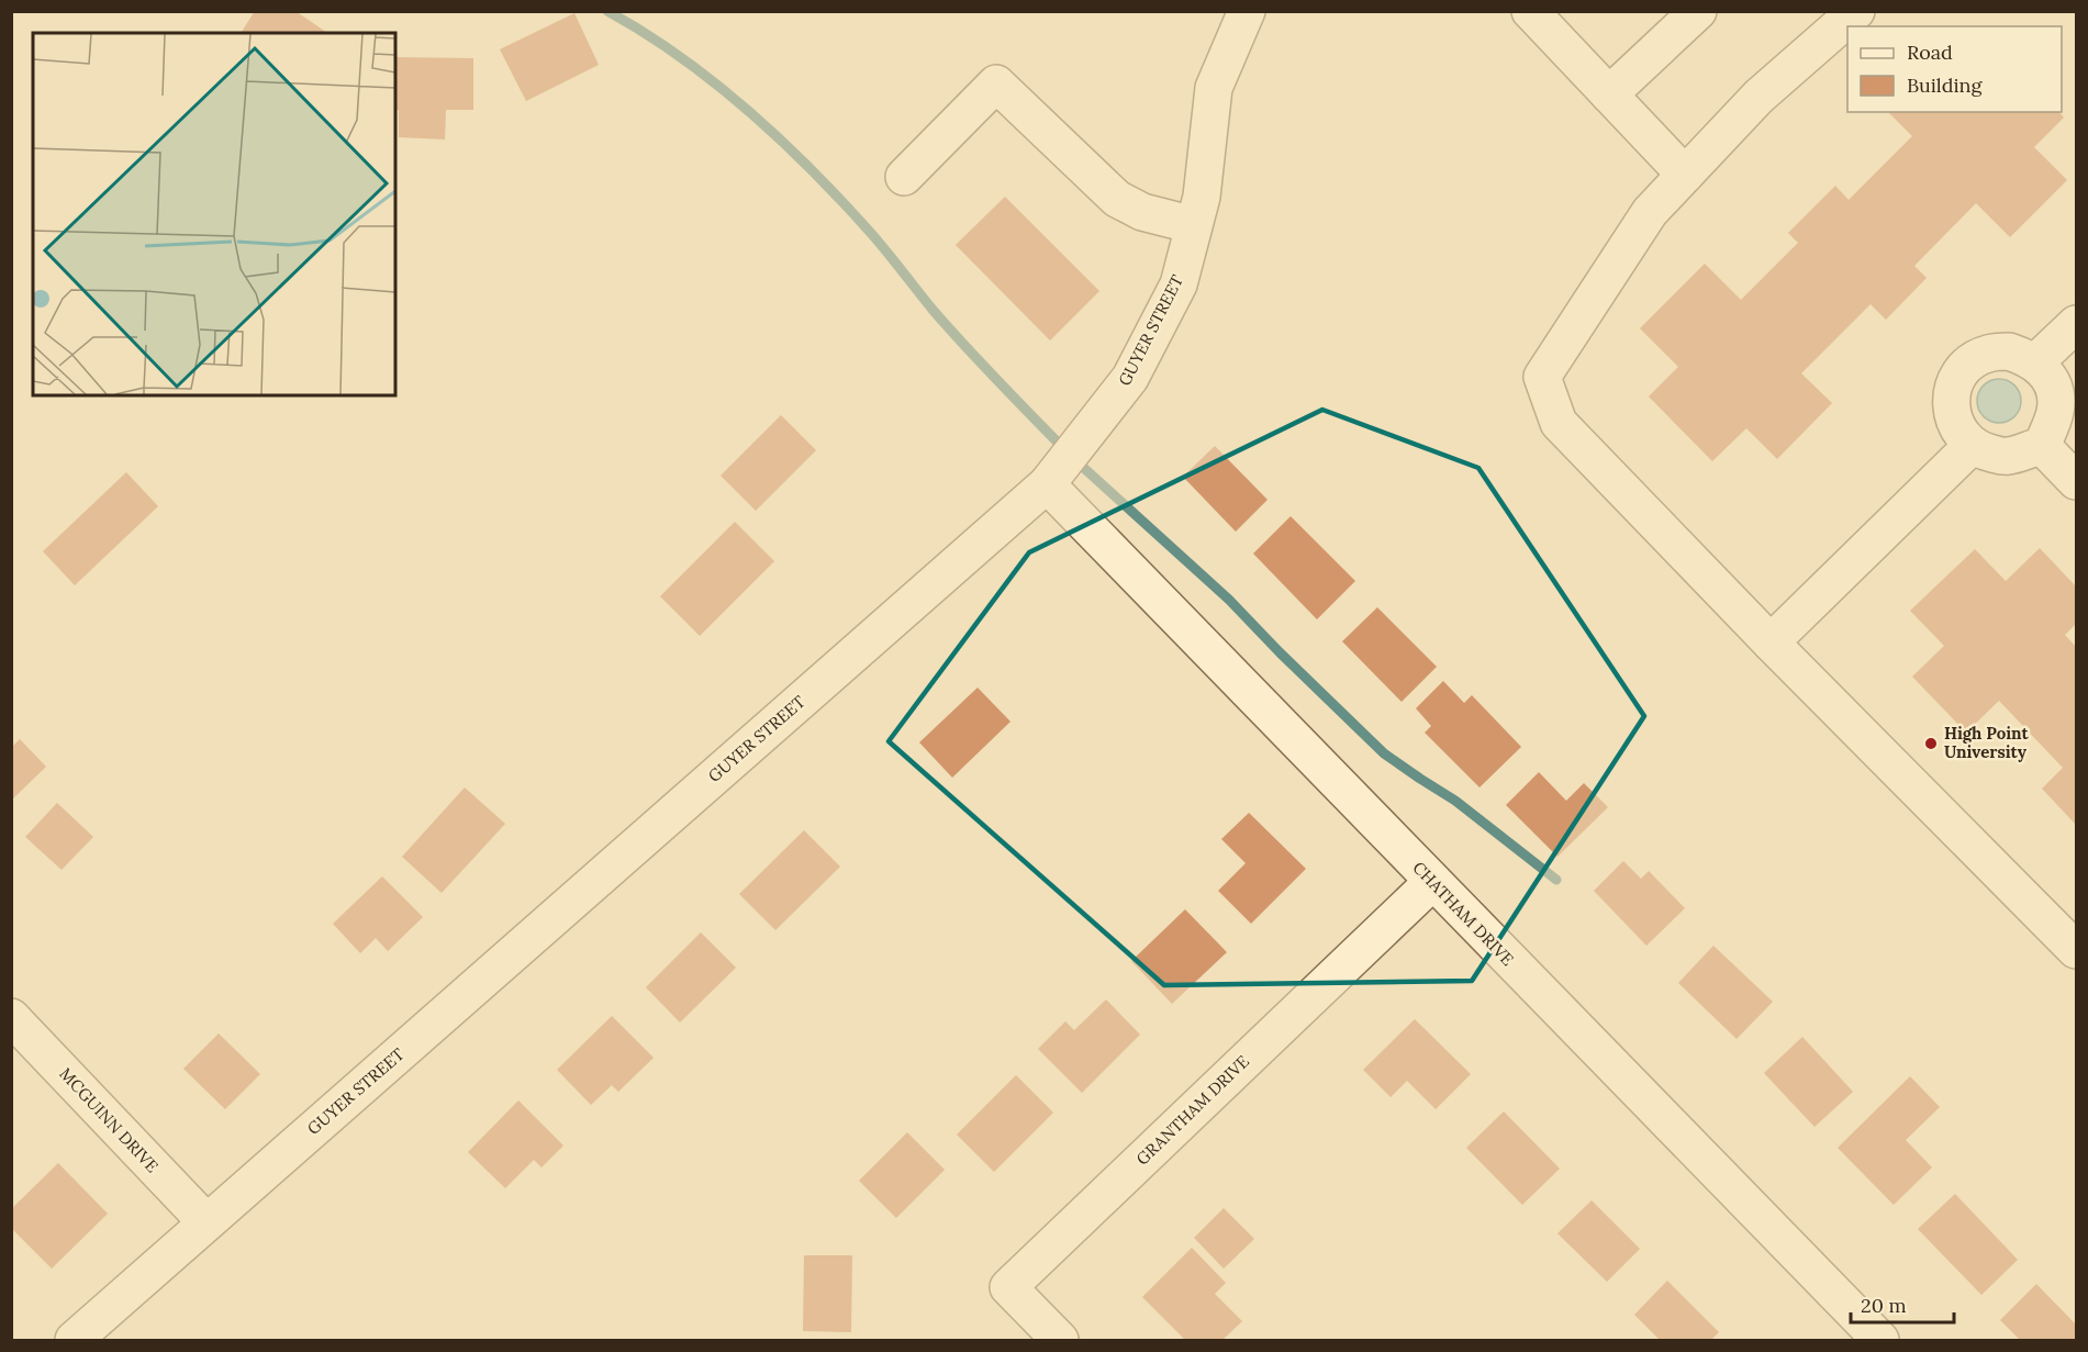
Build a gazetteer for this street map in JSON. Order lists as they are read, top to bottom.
{
  "streets": {
    "street": [
      "GUYER STREET",
      "CHATHAM DRIVE",
      "GRANTHAM DRIVE",
      "MCGUINN DRIVE"
    ]
  },
  "crossings": [
    ["GUYER STREET", "CHATHAM DRIVE"],
    ["GUYER STREET", "MCGUINN DRIVE"],
    ["CHATHAM DRIVE", "GRANTHAM DRIVE"]
  ],
  "places": ["High Point University"],
  "legend": ["Road", "Building"],
  "scale_bar": "20 m"
}
